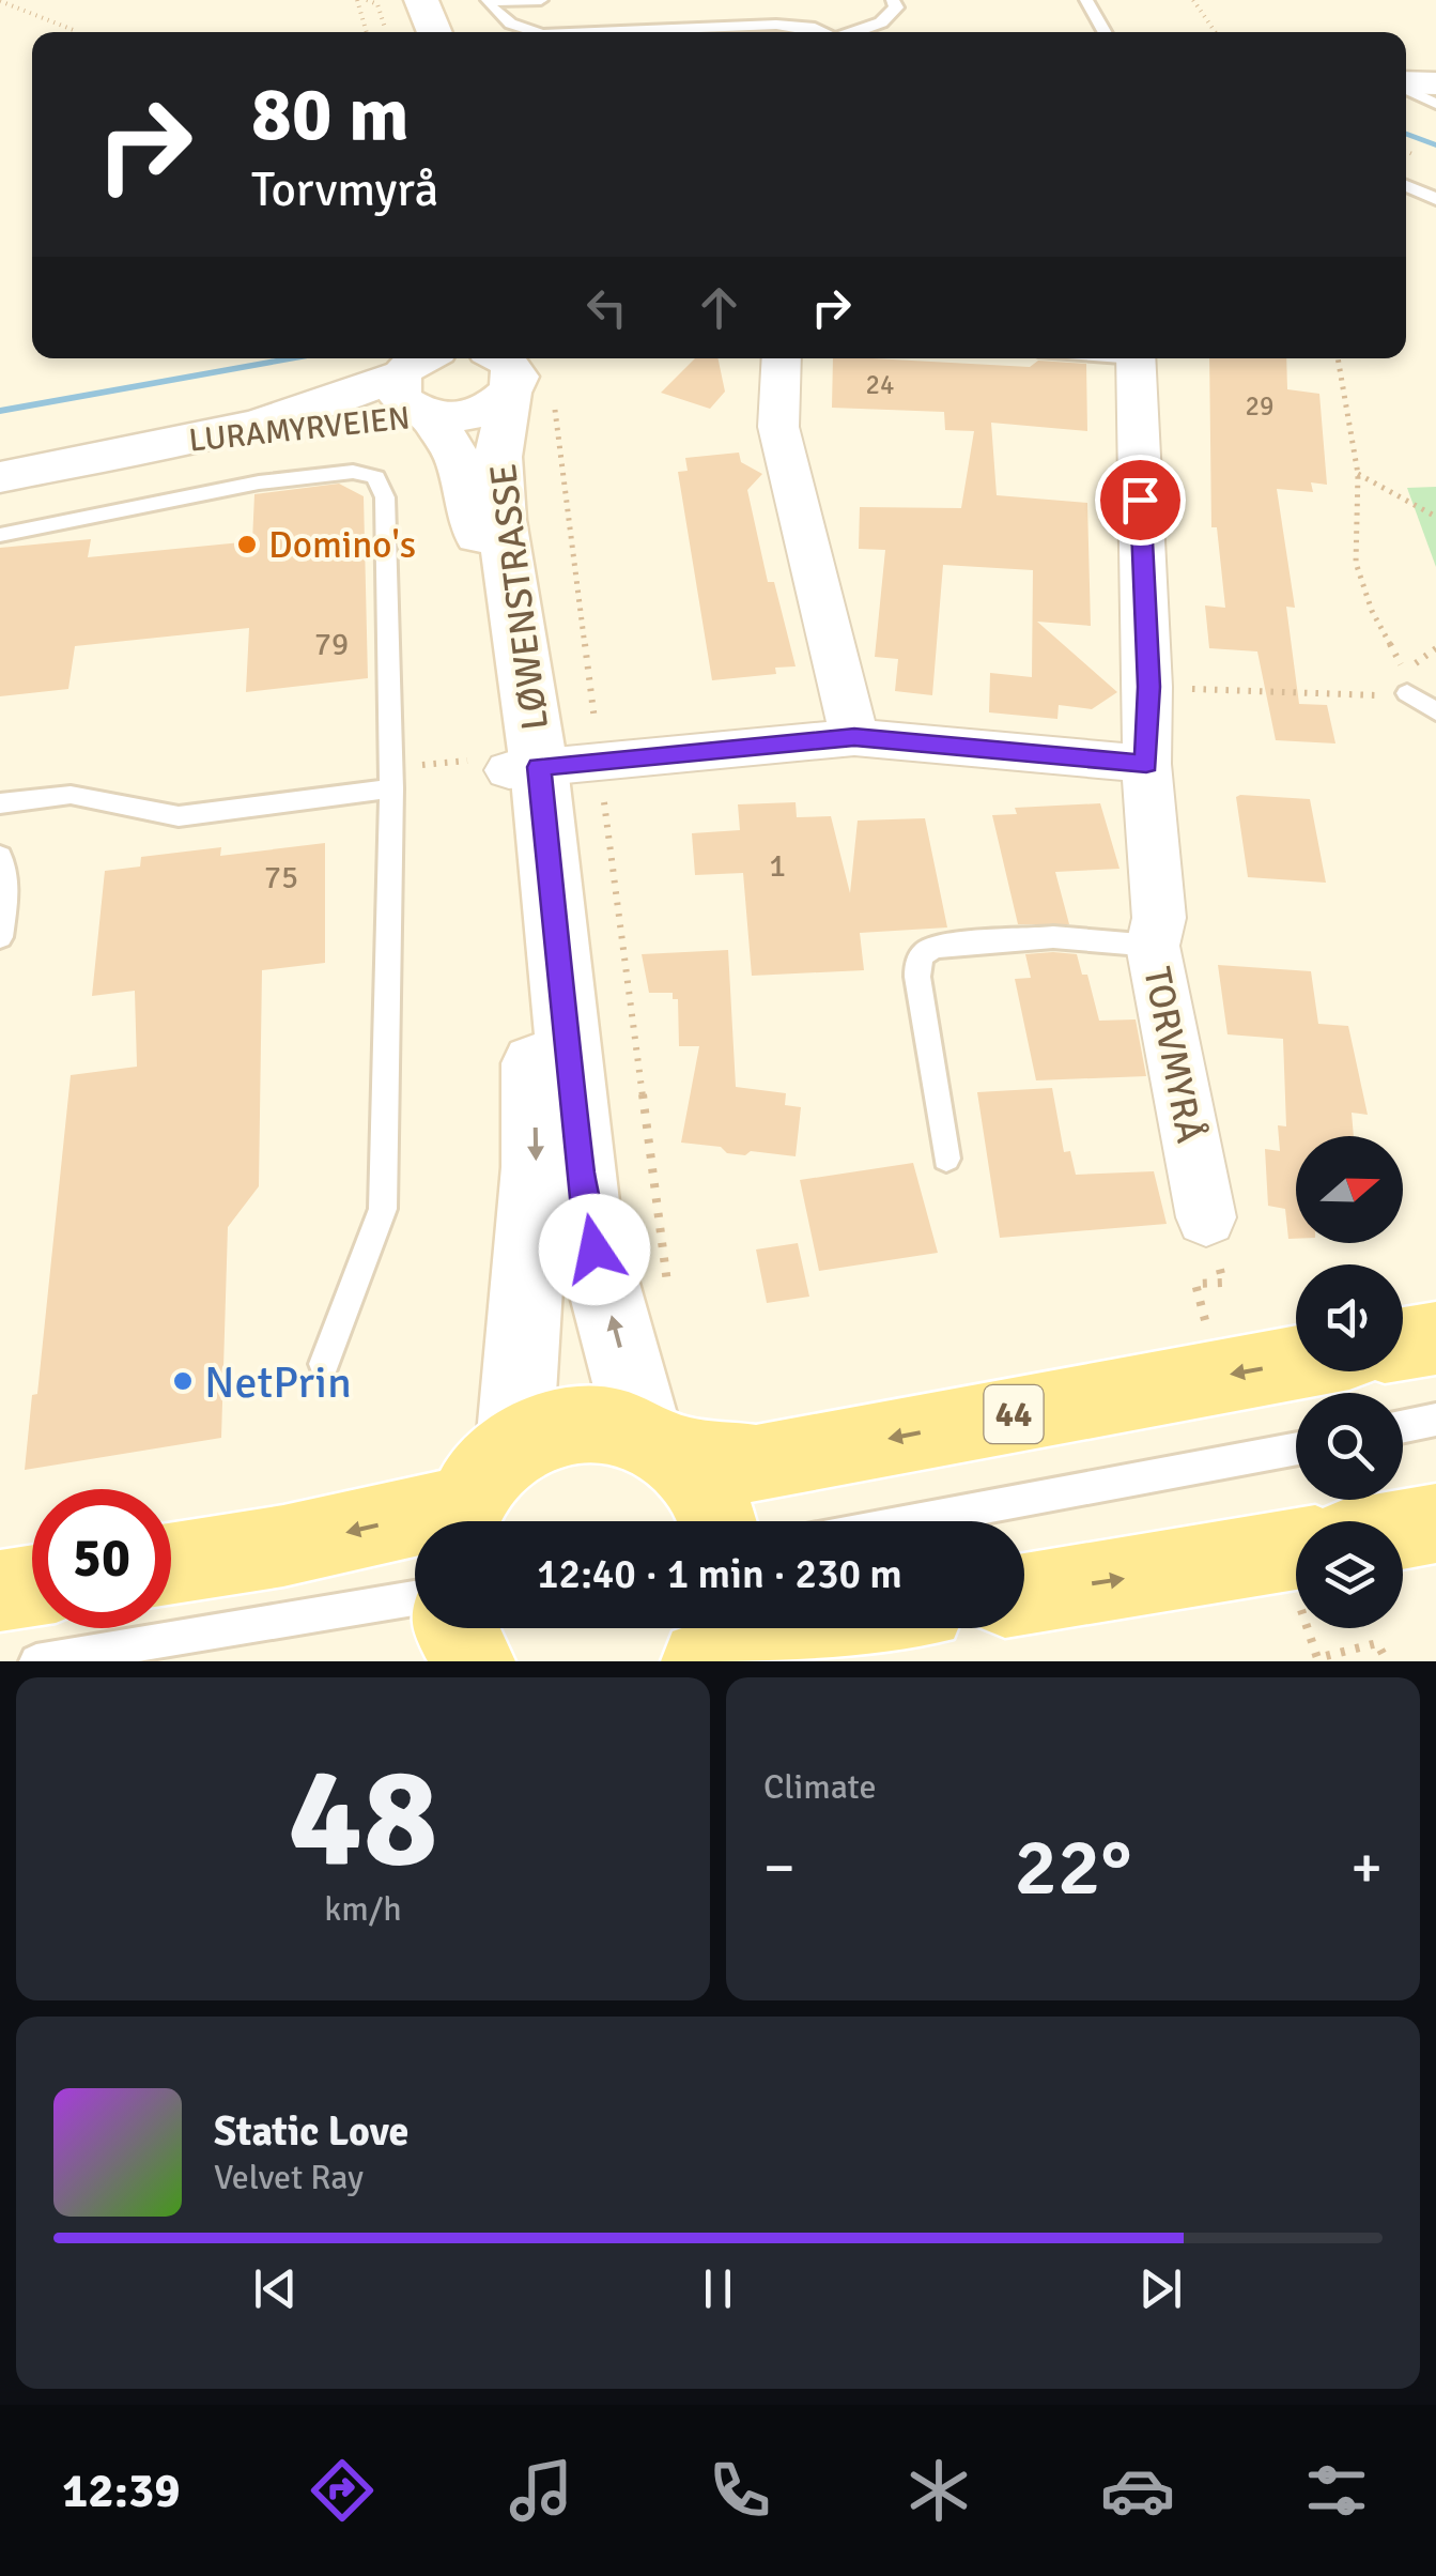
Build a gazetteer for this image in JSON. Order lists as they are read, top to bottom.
{
  "streets": {
    "main road": ["LURAMYRVEIEN", "LØWENSTRASSE", "44"],
    "street": ["TORVMYRÅ"]
  },
  "crossings": [
    ["LURAMYRVEIEN", "LØWENSTRASSE"],
    ["LØWENSTRASSE", "44"]
  ],
  "places": ["Domino's", "NetPrin"],
  "house_numbers": [
    "24",
    "29",
    "79",
    "1",
    "75"
  ],
  "north": "right",
  "page": {
    "turn": ["80 m", "Torvmyrå"],
    "limit": "50",
    "trip": "12:40 · 1 min · 230 m",
    "tile": [
      ["48", "km/h"],
      "Climate"
    ],
    "heat": ["−", "22°", "+"],
    "song": ["Static Love", "Velvet Ray"],
    "tabs": "12:39"
  }
}
